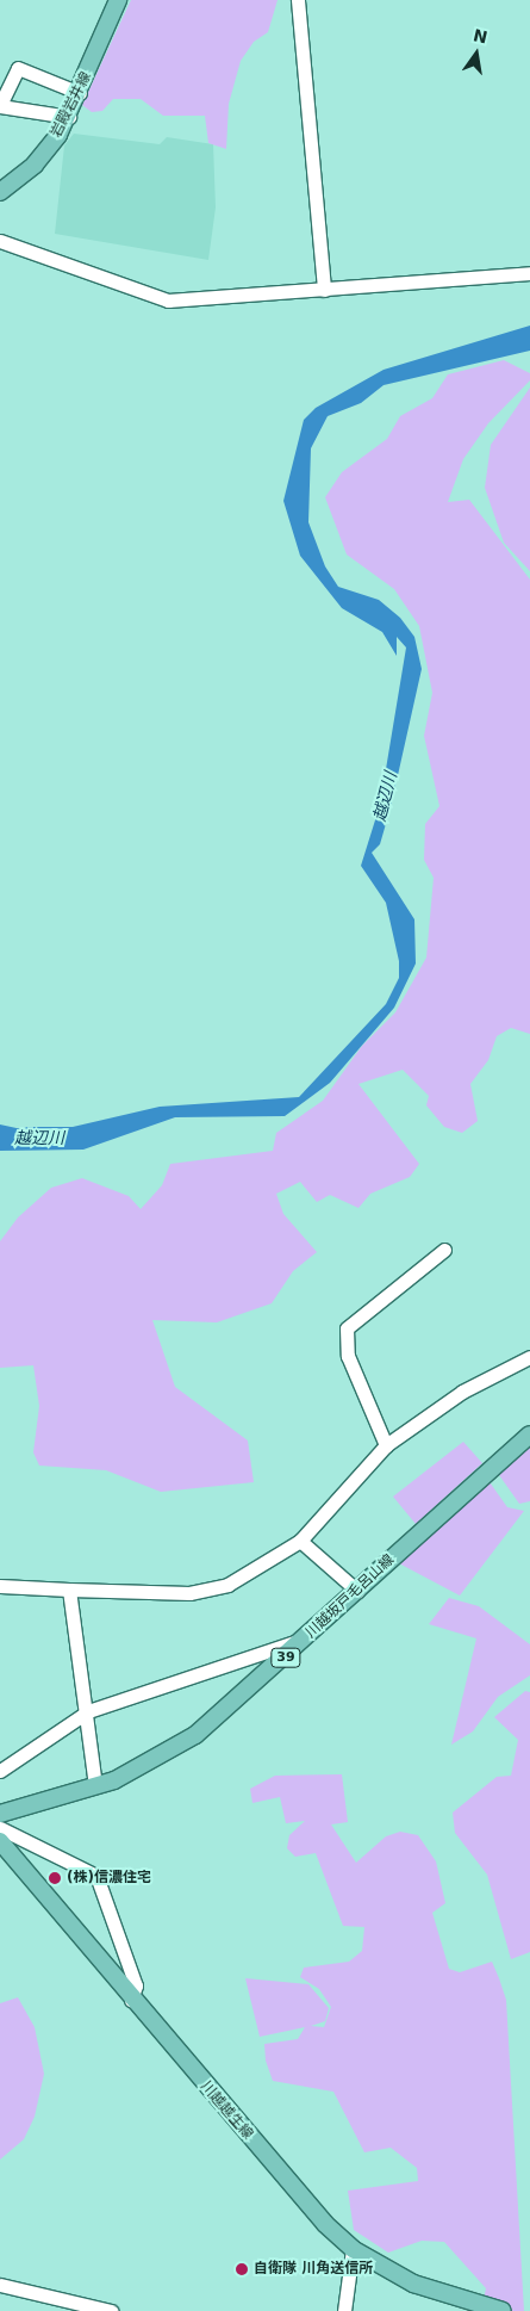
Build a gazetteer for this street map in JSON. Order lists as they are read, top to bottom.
{
  "streets": {
    "main road": [
      "岩殿岩井線",
      "川越坂戸毛呂山線",
      "39",
      "川越越生線"
    ]
  },
  "water": ["越辺川"],
  "places": ["(株)信濃住宅", "自衛隊 川角送信所"],
  "north": "top"
}
